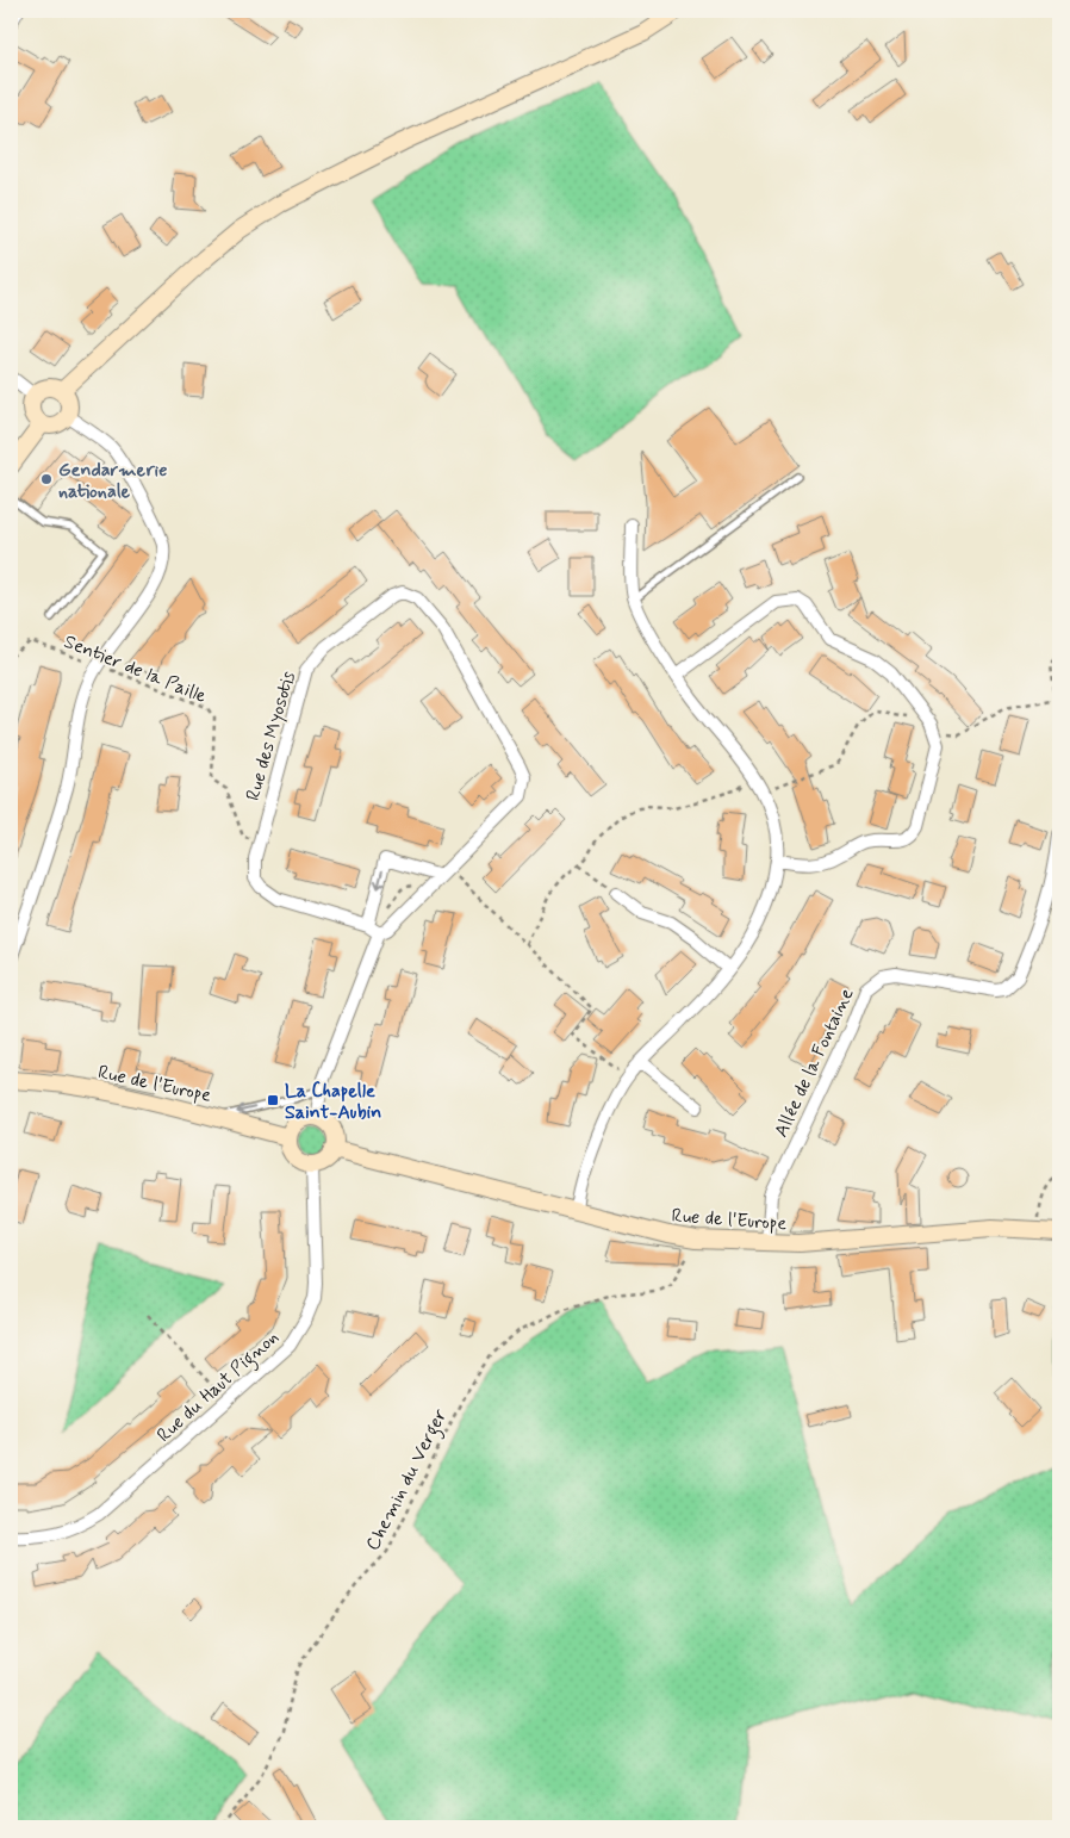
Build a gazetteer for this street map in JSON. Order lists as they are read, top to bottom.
{
  "streets": {
    "street": [
      "Rue des Myosotis",
      "Allée de la Fontaine",
      "Rue de l'Europe",
      "Rue du Haut Pignon"
    ],
    "path": ["Sentier de la Paille", "Chemin du Verger"]
  },
  "crossings": [
    ["Sentier de la Paille", "Rue des Myosotis"],
    ["Rue des Myosotis", "Rue de l'Europe"],
    ["Rue des Myosotis", "Rue du Haut Pignon"],
    ["Allée de la Fontaine", "Rue de l'Europe"],
    ["Rue de l'Europe", "Rue du Haut Pignon"],
    ["Rue de l'Europe", "Chemin du Verger"]
  ],
  "places": {
    "other": ["Gendarmerie nationale"],
    "transit": ["La Chapelle Saint-Aubin"]
  }
}
